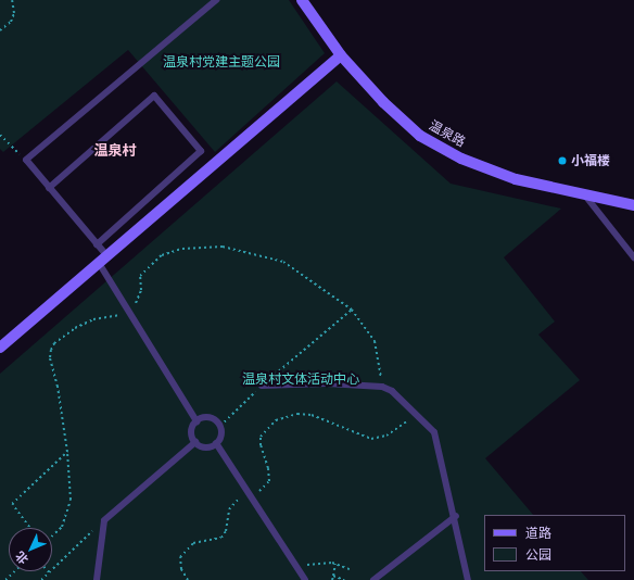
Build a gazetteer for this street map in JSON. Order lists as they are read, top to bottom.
{
  "streets": {
    "street": ["温泉路"]
  },
  "districts": ["温泉村"],
  "parks": ["温泉村党建主题公园", "温泉村文体活动中心"],
  "places": ["小福楼"],
  "legend": ["道路", "公园"],
  "north": "bottom left"
}
